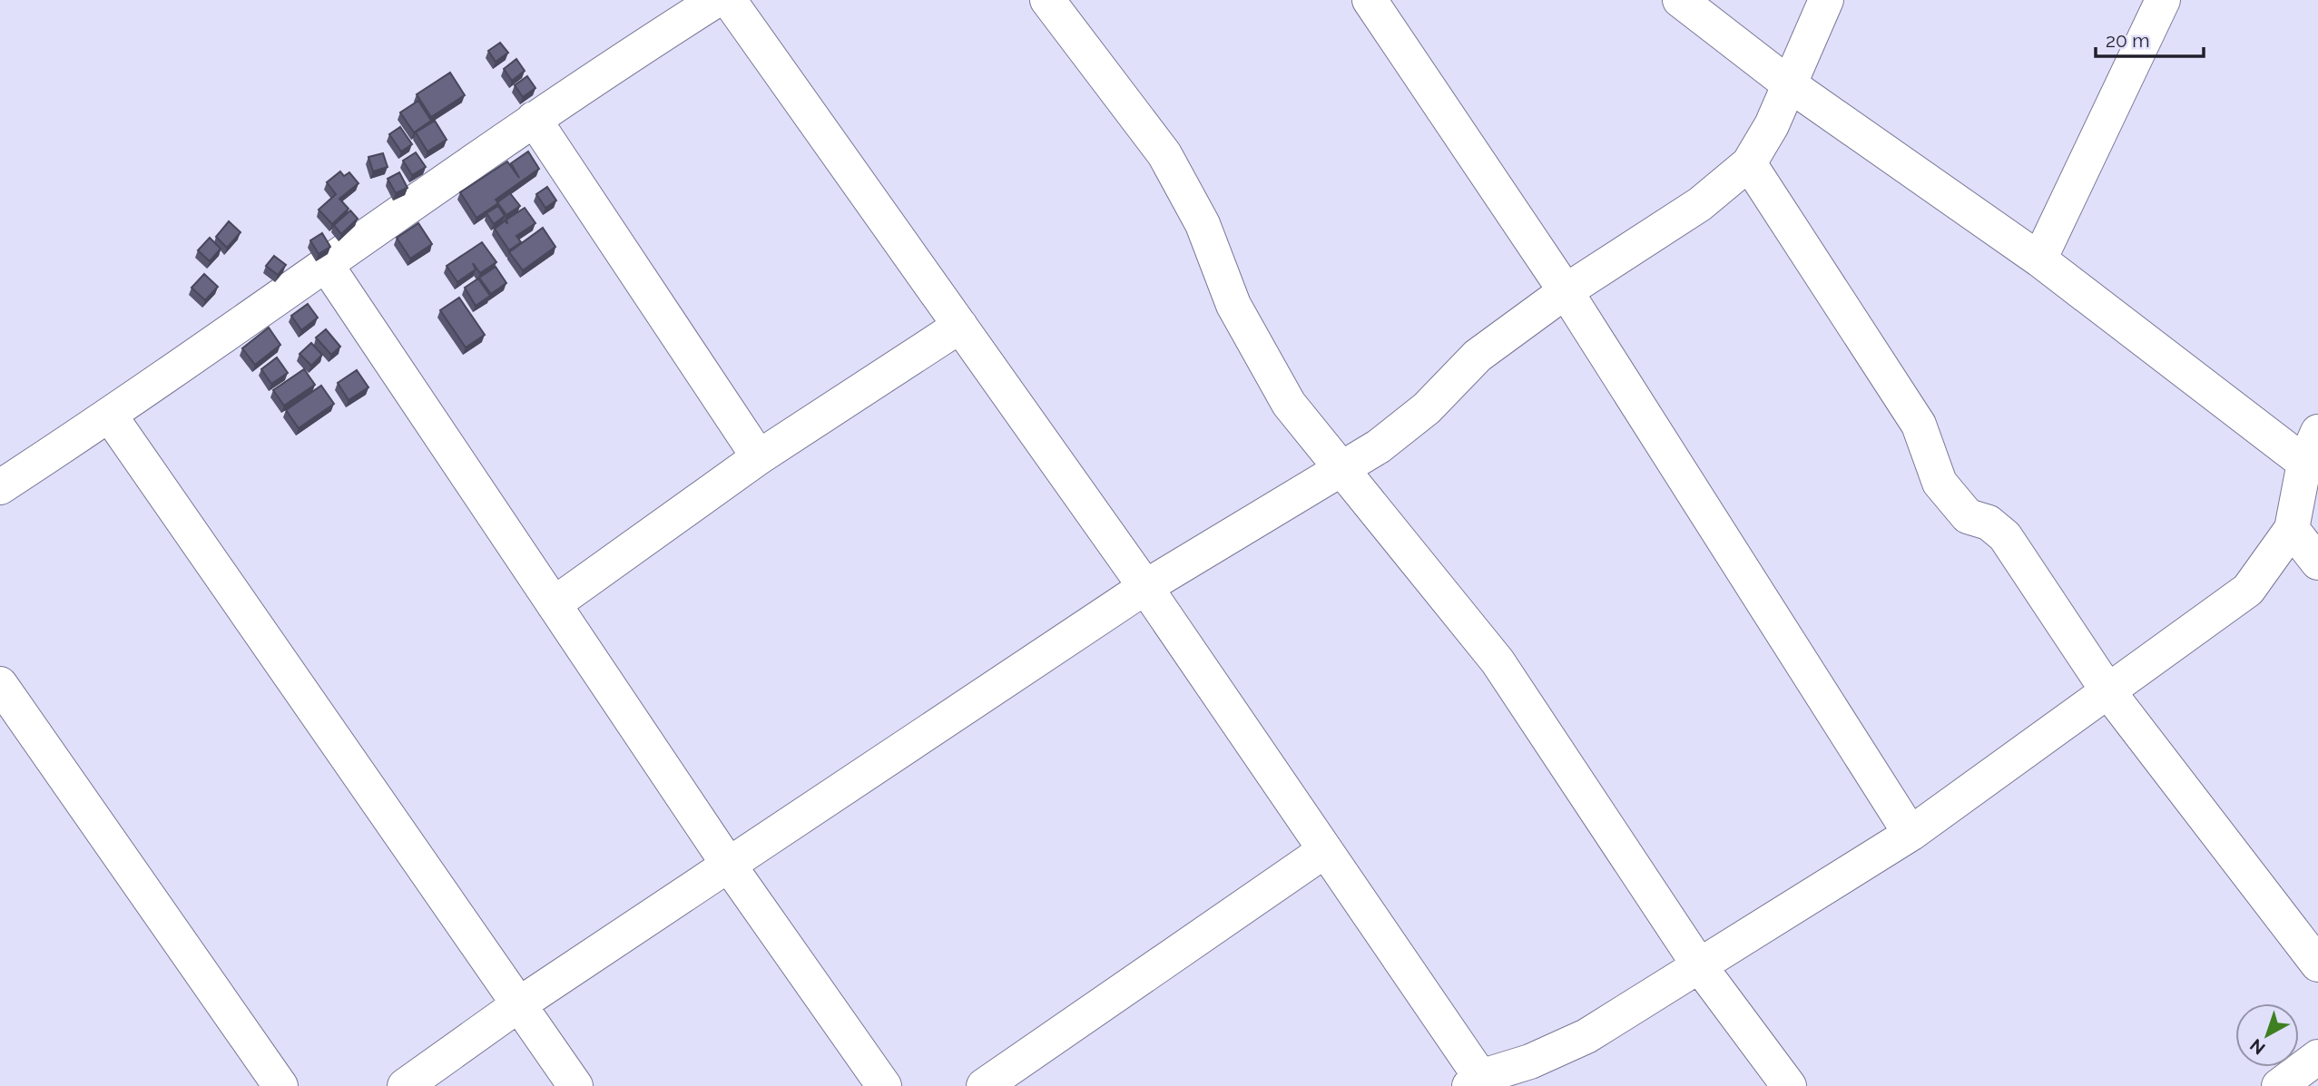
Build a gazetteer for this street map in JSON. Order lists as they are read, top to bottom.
{
  "scale_bar": "20 m",
  "north": "bottom left"
}
